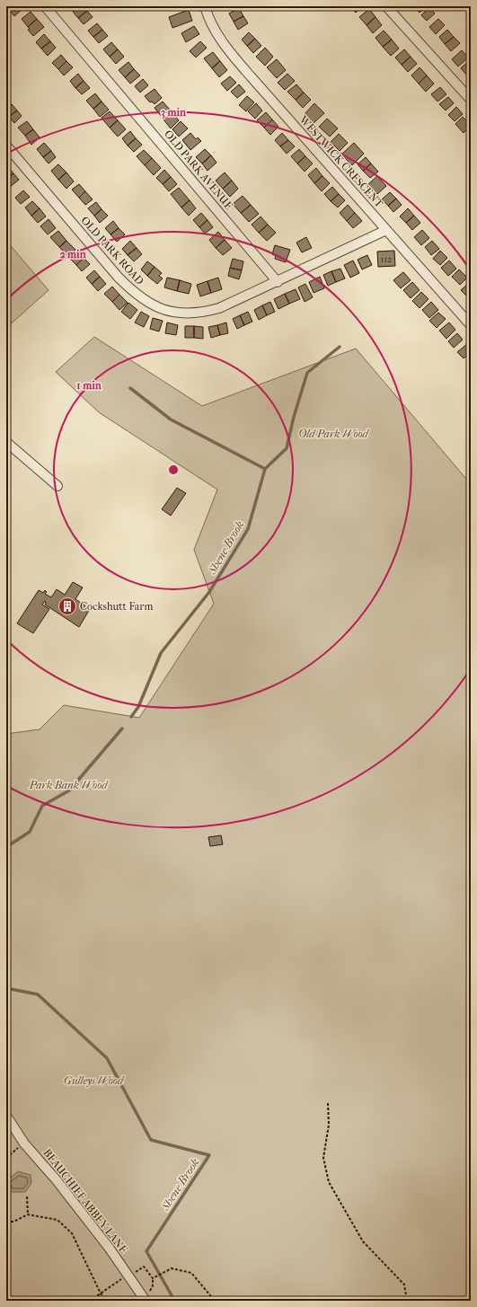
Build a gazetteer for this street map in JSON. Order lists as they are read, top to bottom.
{
  "streets": {
    "street": [
      "WESTWICK CRESCENT",
      "OLD PARK AVENUE",
      "OLD PARK ROAD",
      "BEAUCHIEF ABBEY LANE"
    ]
  },
  "crossings": [
    ["WESTWICK CRESCENT", "OLD PARK ROAD"],
    ["OLD PARK AVENUE", "OLD PARK ROAD"]
  ],
  "water": ["Shene Brook"],
  "parks": ["Old Park Wood", "Park Bank Wood", "Gulleys Wood"],
  "places": {
    "building": ["Cockshutt Farm"]
  },
  "house_numbers": ["112"],
  "rings": ["3 min", "2 min", "1 min"]
}
